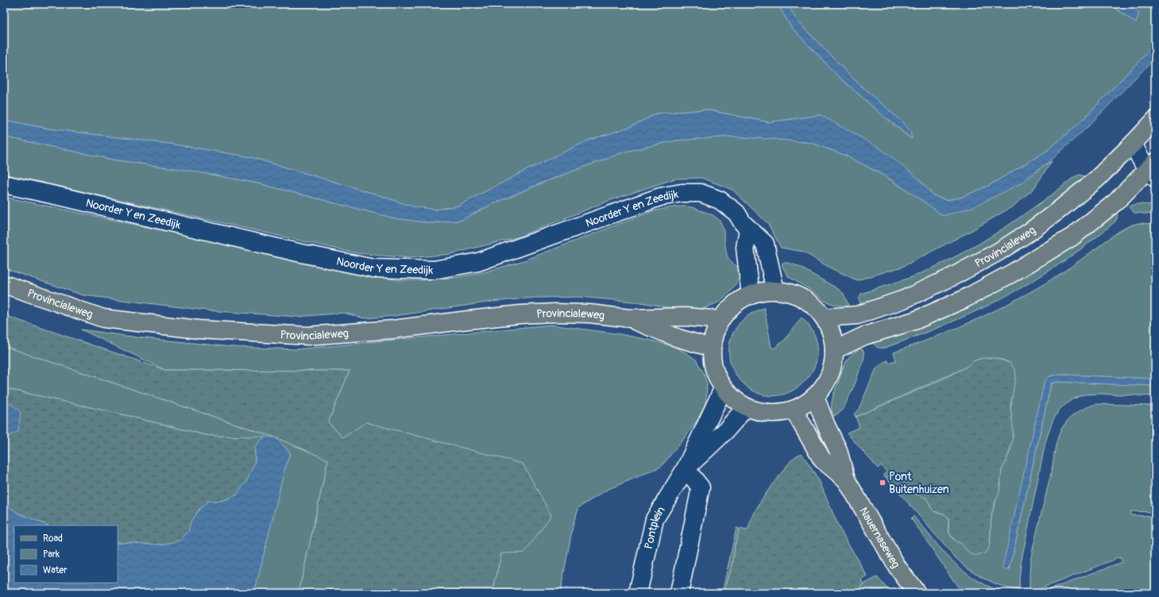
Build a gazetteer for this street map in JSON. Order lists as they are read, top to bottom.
{
  "streets": {
    "main road": ["Provincialeweg", "Nauernaseweg"],
    "street": ["Noorder Y en Zeedijk", "Pontplein"]
  },
  "places": {
    "transit": ["Pont Buitenhuizen"]
  },
  "legend": ["Road", "Park", "Water"]
}
